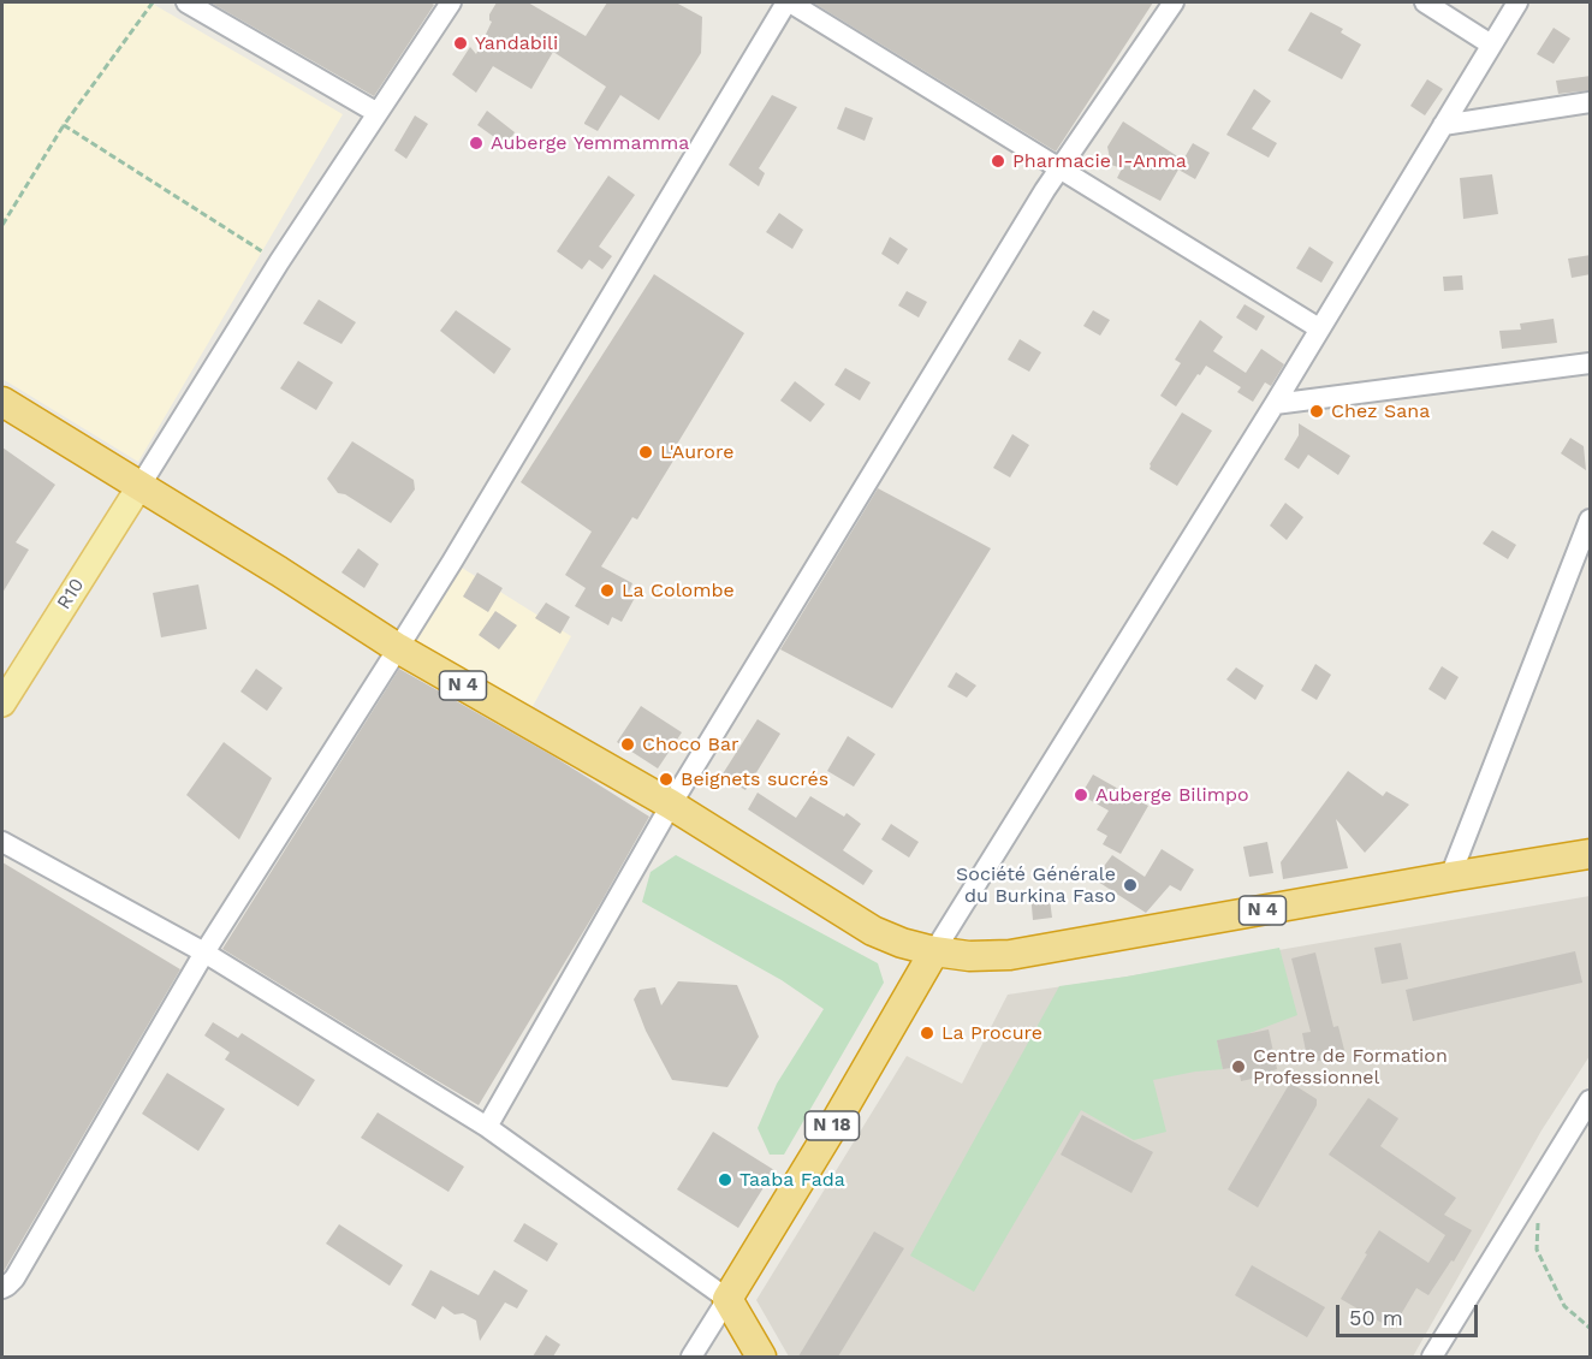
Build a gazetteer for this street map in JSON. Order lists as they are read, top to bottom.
{
  "streets": {
    "highway": ["N 4", "N 18"],
    "main road": ["R10"]
  },
  "crossings": [
    ["R10", "N 4"],
    ["N 4", "N 18"]
  ],
  "places": [
    "Yandabili",
    "Auberge Yemmamma",
    "Pharmacie I-Anma",
    "Chez Sana",
    "L'Aurore",
    "La Colombe",
    "Choco Bar",
    "Beignets sucrés",
    "Auberge Bilimpo",
    "Société Générale du Burkina Faso",
    "La Procure",
    "Centre de Formation Professionnel",
    "Taaba Fada"
  ],
  "scale_bar": "50 m"
}
